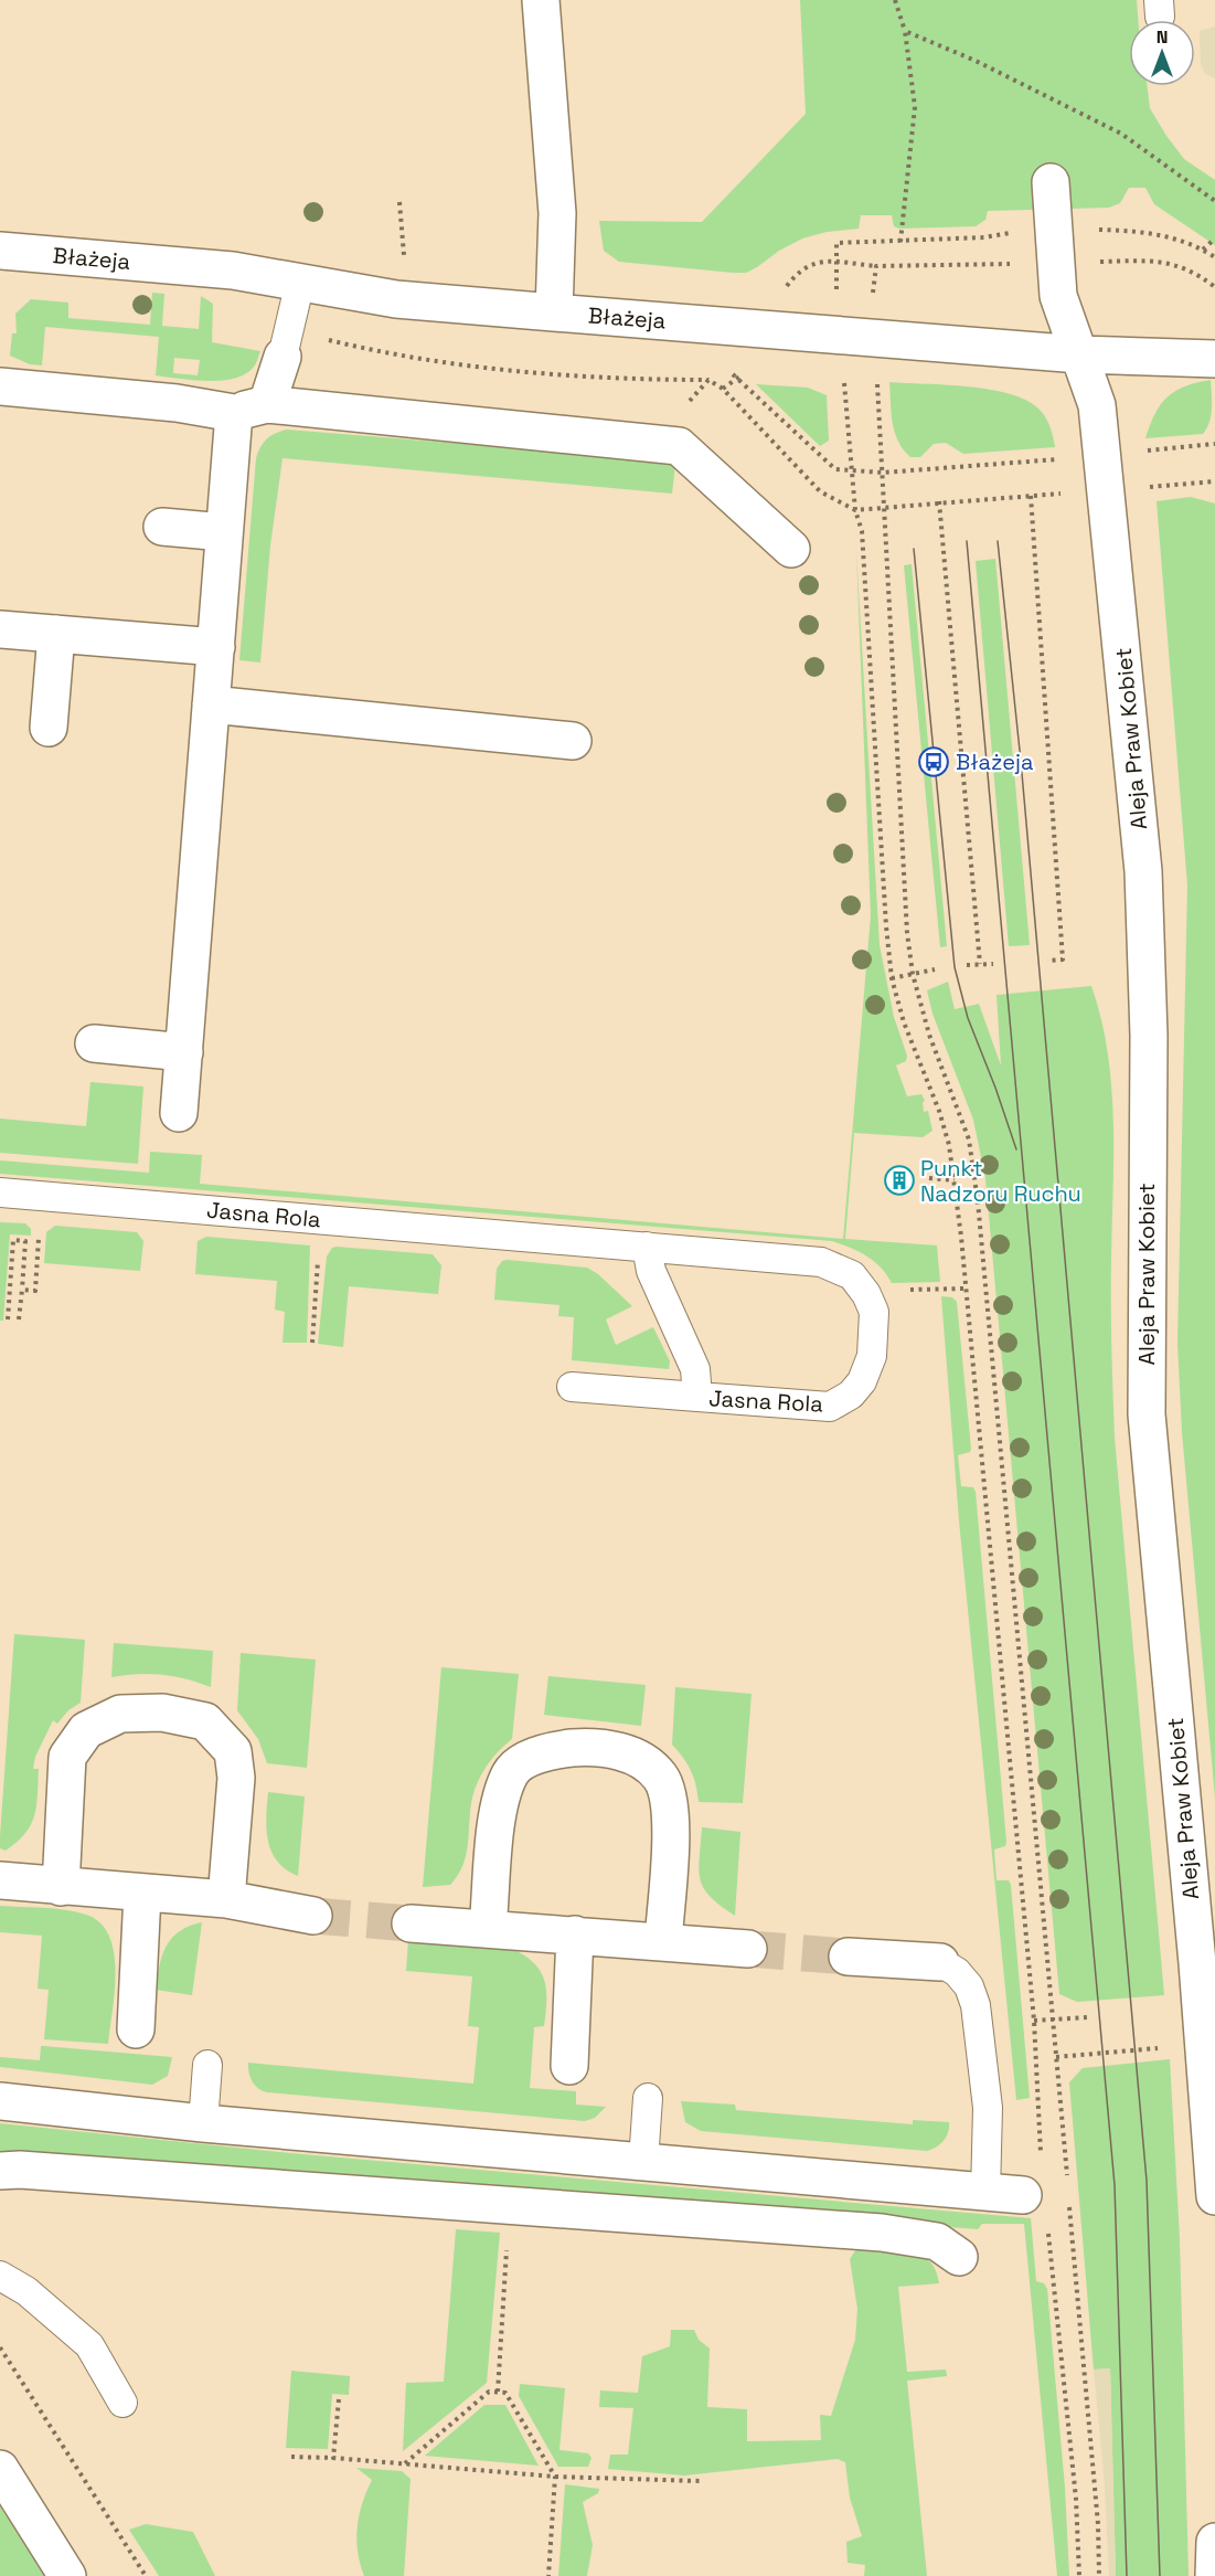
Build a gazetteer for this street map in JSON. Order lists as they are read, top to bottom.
{
  "streets": {
    "street": ["Błażeja", "Aleja Praw Kobiet"],
    "lane": ["Jasna Rola"]
  },
  "crossings": [
    ["Błażeja", "Aleja Praw Kobiet"]
  ],
  "places": {
    "bus stop": ["Błażeja"],
    "building": ["Punkt Nadzoru Ruchu"]
  },
  "north": "top"
}
